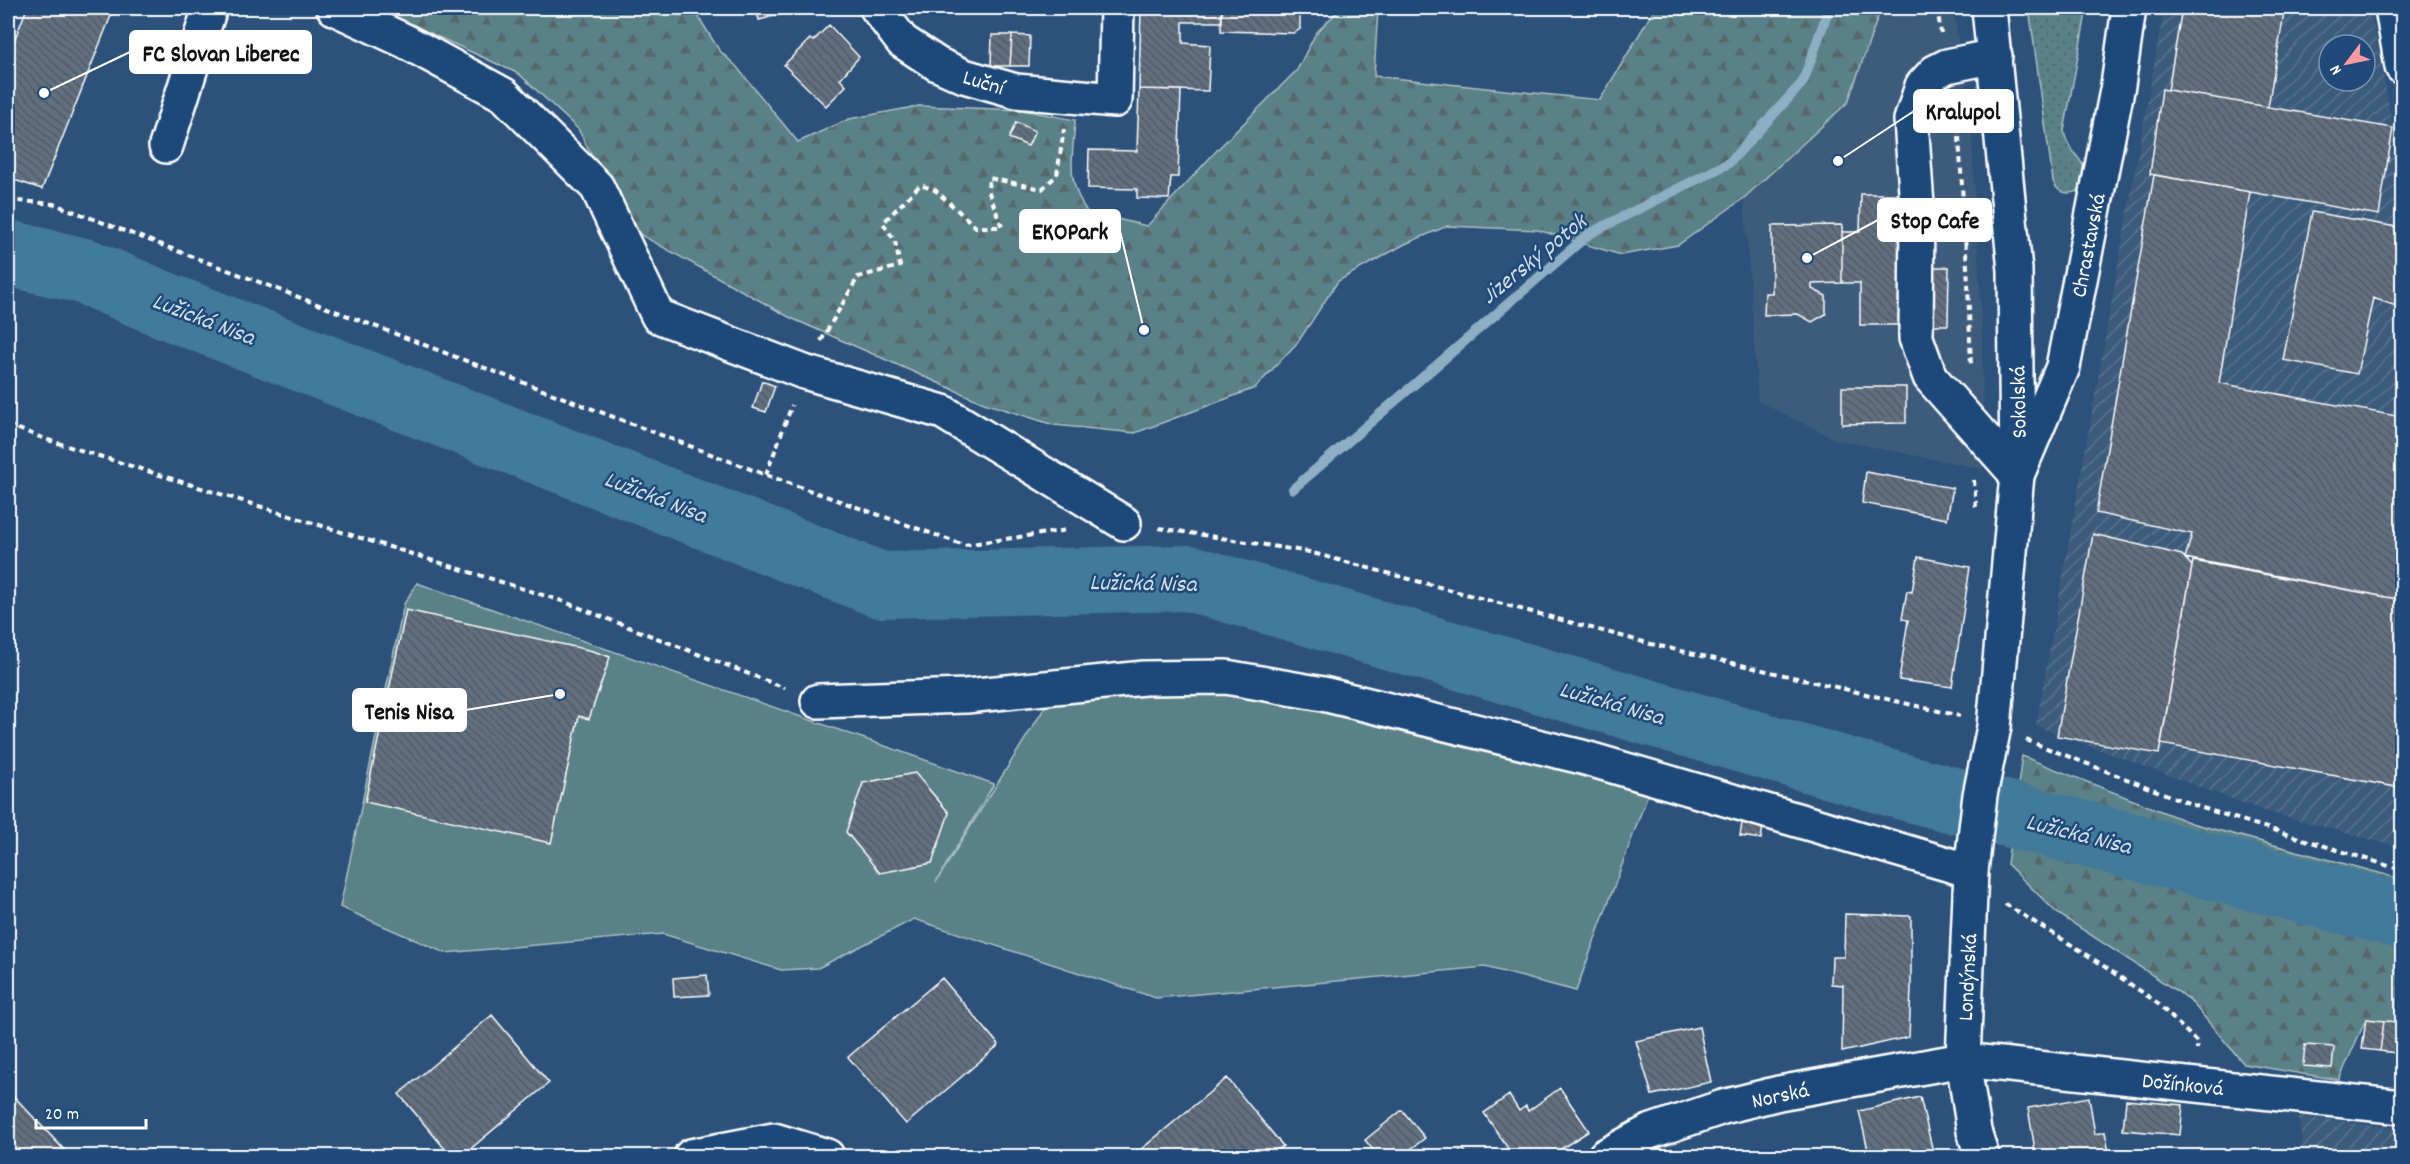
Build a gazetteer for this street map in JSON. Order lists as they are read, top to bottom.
{
  "streets": {
    "street": [
      "Luční",
      "Chrastavská",
      "Sokolská",
      "Londýnská",
      "Dožínková",
      "Norská"
    ]
  },
  "crossings": [
    ["Chrastavská", "Sokolská"],
    ["Sokolská", "Londýnská"],
    ["Londýnská", "Dožínková"],
    ["Londýnská", "Norská"],
    ["Dožínková", "Norská"]
  ],
  "water": ["Jizerský potok", "Lužická Nisa"],
  "places": [
    "FC Slovan Liberec",
    "Kralupol",
    "Stop Cafe",
    "EKOPark",
    "Tenis Nisa"
  ],
  "scale_bar": "20 m",
  "north": "bottom left"
}
